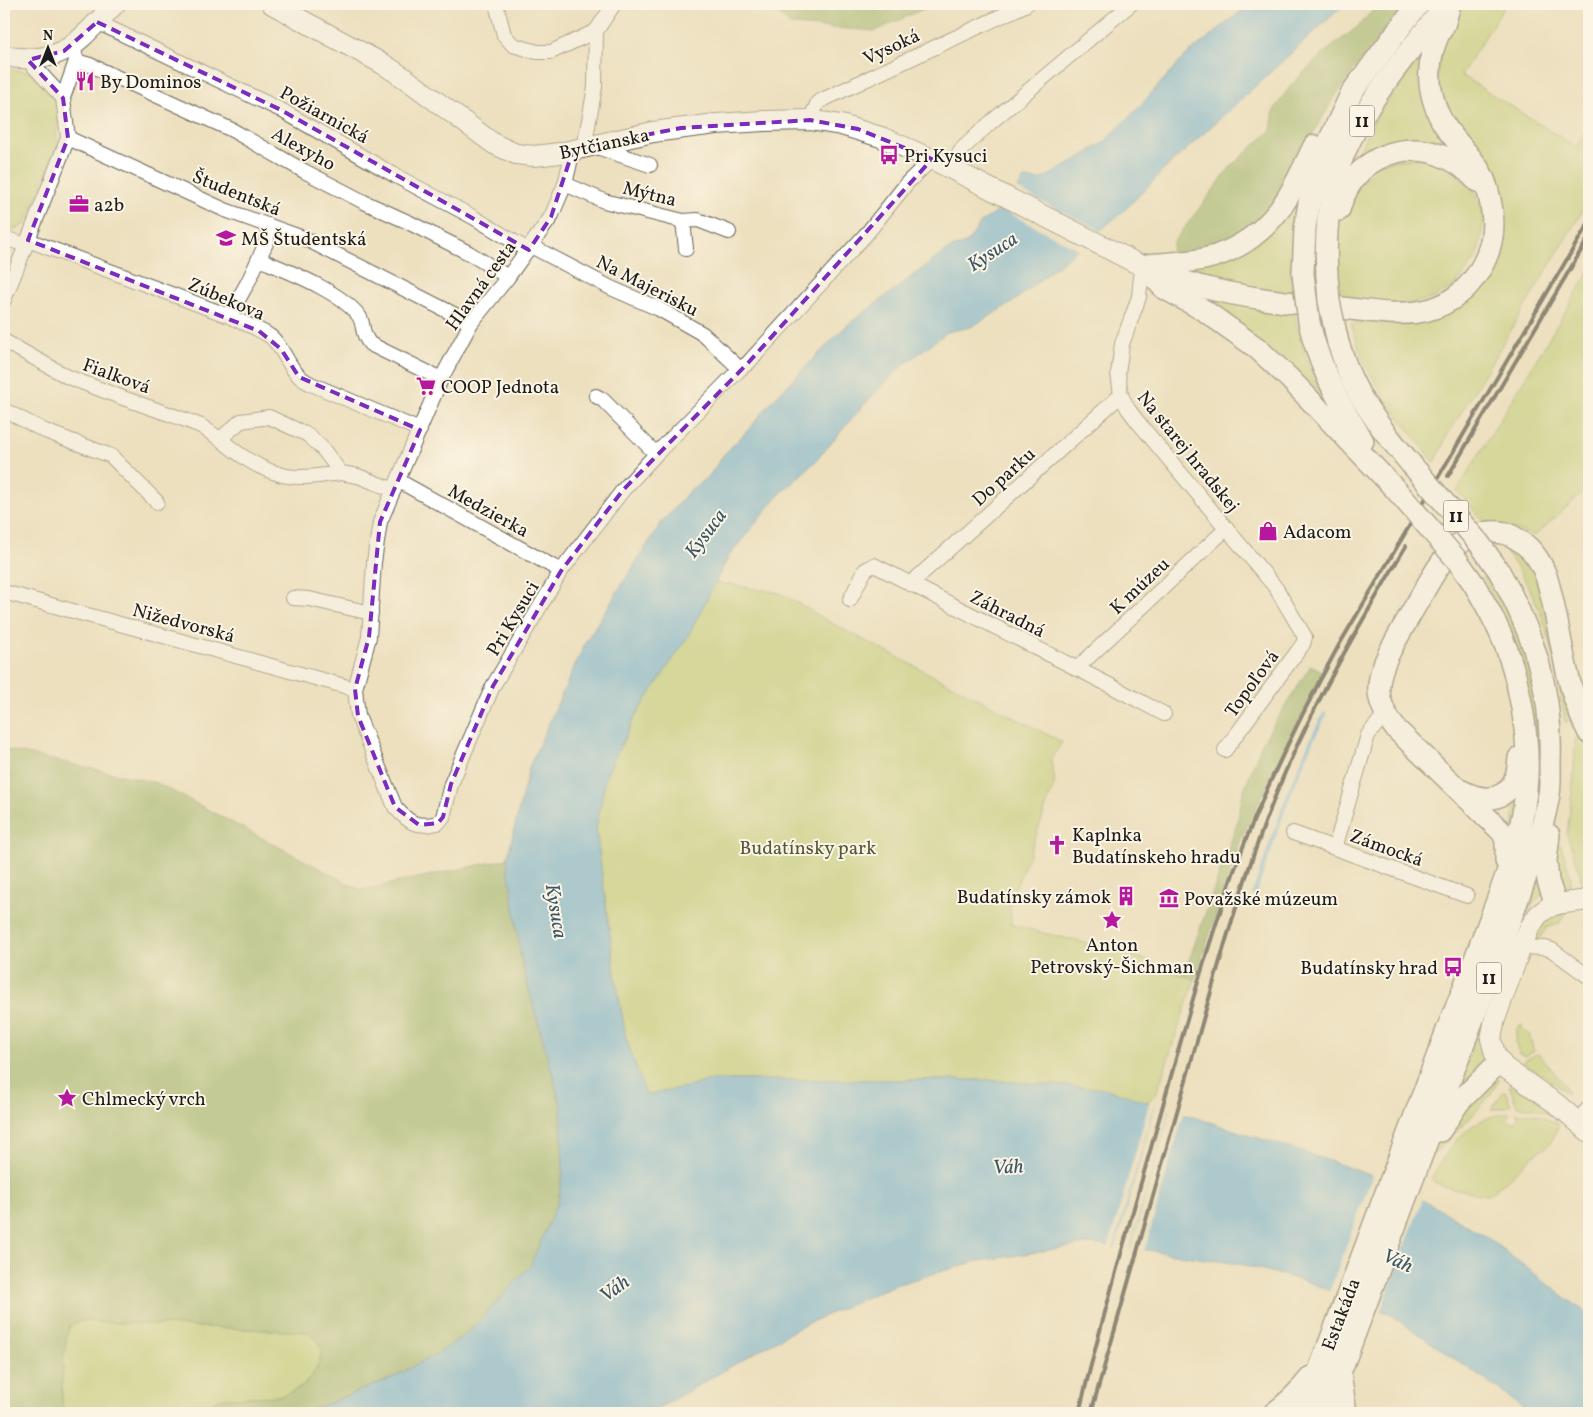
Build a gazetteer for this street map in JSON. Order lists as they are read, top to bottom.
{
  "streets": {
    "main road": ["11", "Bytčianska", "Estakáda"],
    "street": [
      "Vysoká",
      "Požiarnická",
      "Alexyho",
      "Študentská",
      "Mýtna",
      "Hlavná cesta",
      "Na Majerisku",
      "Zúbekova",
      "Fialková",
      "Na starej hradskej",
      "Do parku",
      "Medzierka",
      "K múzeu",
      "Záhradná",
      "Pri Kysuci",
      "Nižedvorská",
      "Topoľová",
      "Zámocká"
    ]
  },
  "crossings": [
    ["Vysoká", "Bytčianska"],
    ["Požiarnická", "Hlavná cesta"],
    ["Požiarnická", "Na Majerisku"],
    ["11", "Estakáda"],
    ["Bytčianska", "Hlavná cesta"],
    ["Bytčianska", "Na starej hradskej"],
    ["Bytčianska", "Pri Kysuci"],
    ["Alexyho", "Hlavná cesta"],
    ["Študentská", "Hlavná cesta"],
    ["Mýtna", "Hlavná cesta"],
    ["Hlavná cesta", "Na Majerisku"],
    ["Hlavná cesta", "Zúbekova"],
    ["Hlavná cesta", "Fialková"],
    ["Hlavná cesta", "Medzierka"],
    ["Hlavná cesta", "Pri Kysuci"],
    ["Hlavná cesta", "Nižedvorská"],
    ["Na Majerisku", "Pri Kysuci"],
    ["Fialková", "Medzierka"],
    ["Na starej hradskej", "Do parku"],
    ["Na starej hradskej", "K múzeu"],
    ["Na starej hradskej", "Topoľová"],
    ["Do parku", "Záhradná"],
    ["Medzierka", "Pri Kysuci"],
    ["K múzeu", "Záhradná"]
  ],
  "water": ["Kysuca", "Váh"],
  "parks": ["Budatínsky park"],
  "places": {
    "restaurant": ["By Dominos"],
    "bus stop": ["Pri Kysuci", "Budatínsky hrad"],
    "office": ["a2b"],
    "school or university": ["MŠ Študentská"],
    "supermarket": ["COOP Jednota"],
    "shop": ["Adacom"],
    "church": ["Kaplnka Budatínskeho hradu"],
    "building": ["Budatínsky zámok"],
    "museum": ["Považské múzeum"],
    "place": ["Anton Petrovský-Šichman", "Chlmecký vrch"]
  },
  "north": "top"
}
